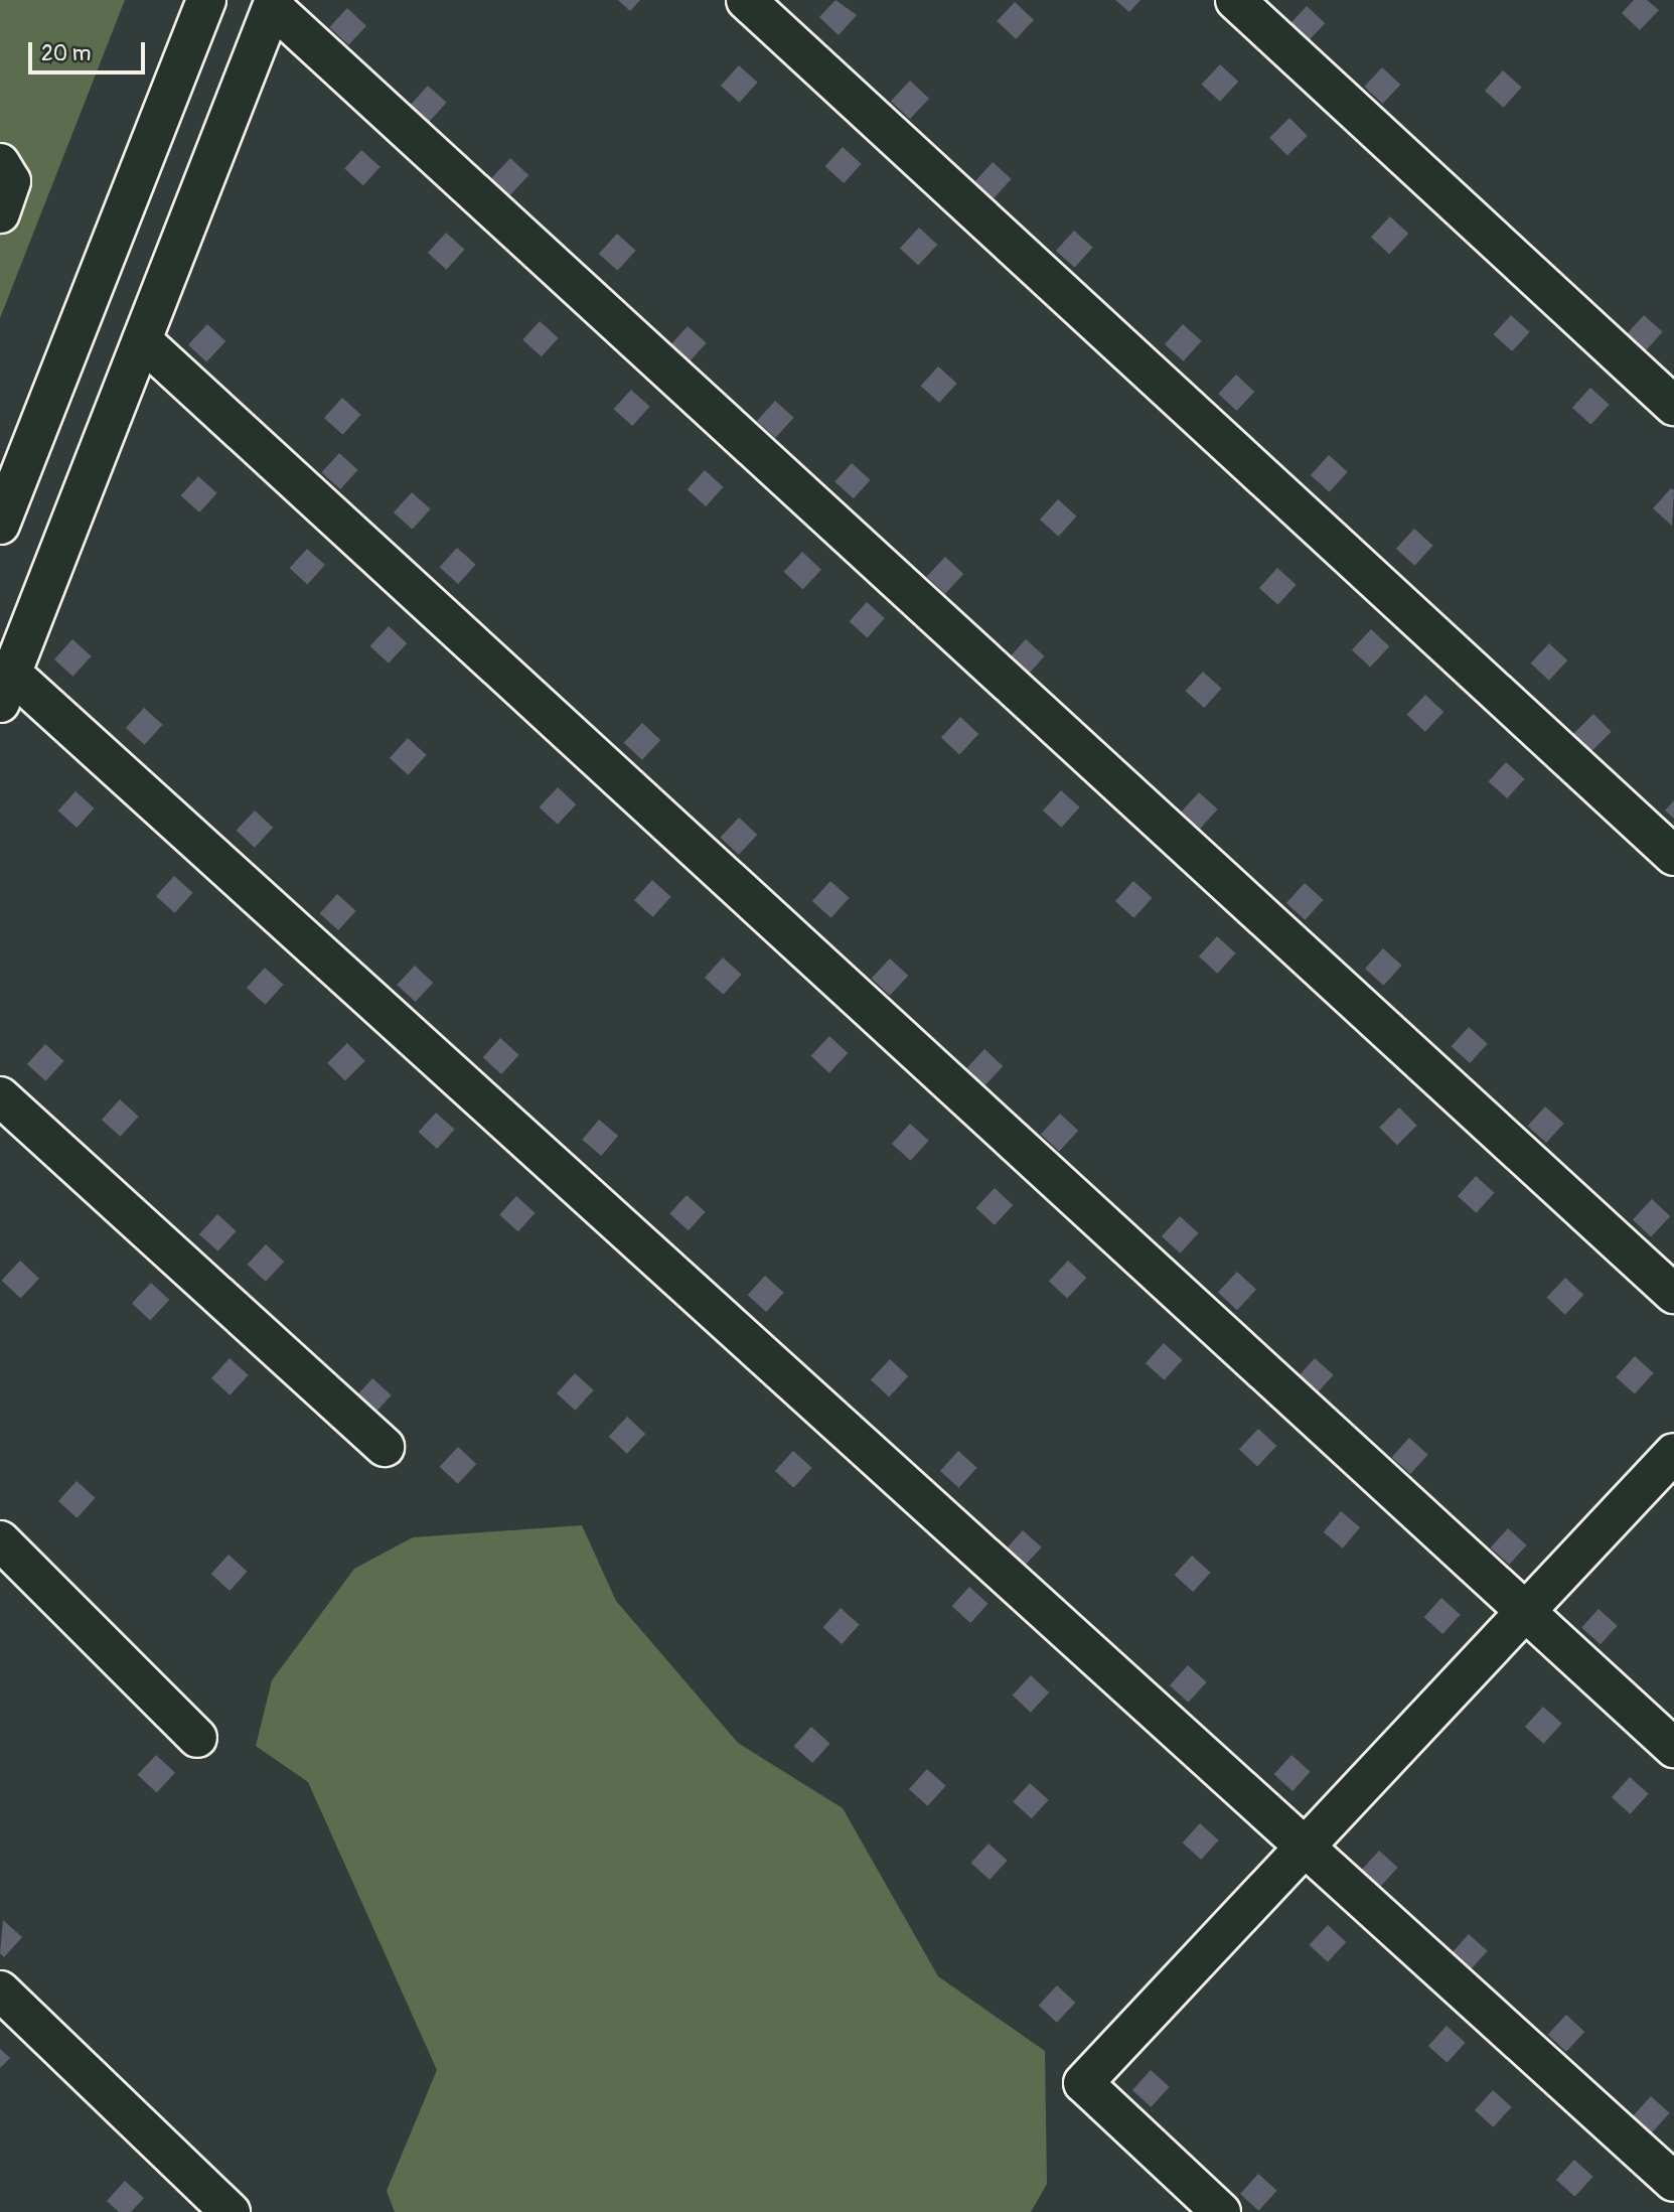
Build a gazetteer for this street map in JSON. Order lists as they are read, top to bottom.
{
  "scale_bar": "20 m"
}
